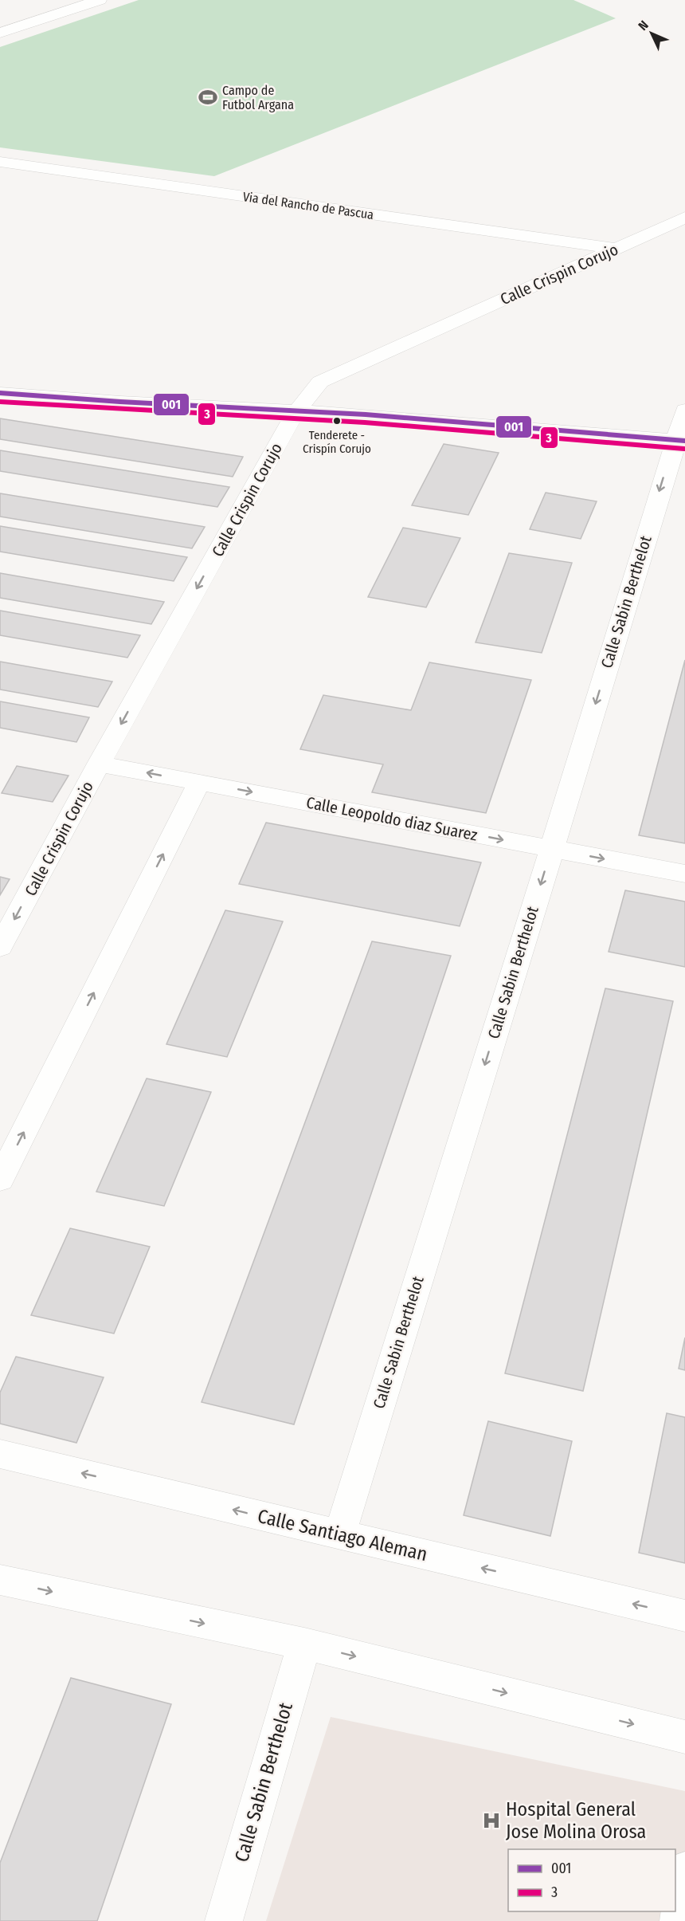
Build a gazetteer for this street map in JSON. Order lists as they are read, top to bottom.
{
  "streets": {
    "street": [
      "Via del Rancho de Pascua",
      "Calle Crispin Corujo",
      "Calle Sabin Berthelot",
      "Calle Leopoldo diaz Suarez",
      "Calle Santiago Aleman"
    ]
  },
  "crossings": [
    ["Via del Rancho de Pascua", "Calle Crispin Corujo"],
    ["Calle Crispin Corujo", "Calle Leopoldo diaz Suarez"],
    ["Calle Sabin Berthelot", "Calle Leopoldo diaz Suarez"],
    ["Calle Sabin Berthelot", "Calle Santiago Aleman"]
  ],
  "one_way": ["Calle Sabin Berthelot"],
  "places": {
    "sports": ["Campo de Futbol Argana"],
    "other": ["Tenderete - Crispín Corujo"],
    "hospital": ["Hospital General Jose Molina Orosa"]
  },
  "lines": ["transit line 001", "transit line 3"],
  "legend": ["001", "3"],
  "north": "top left"
}
